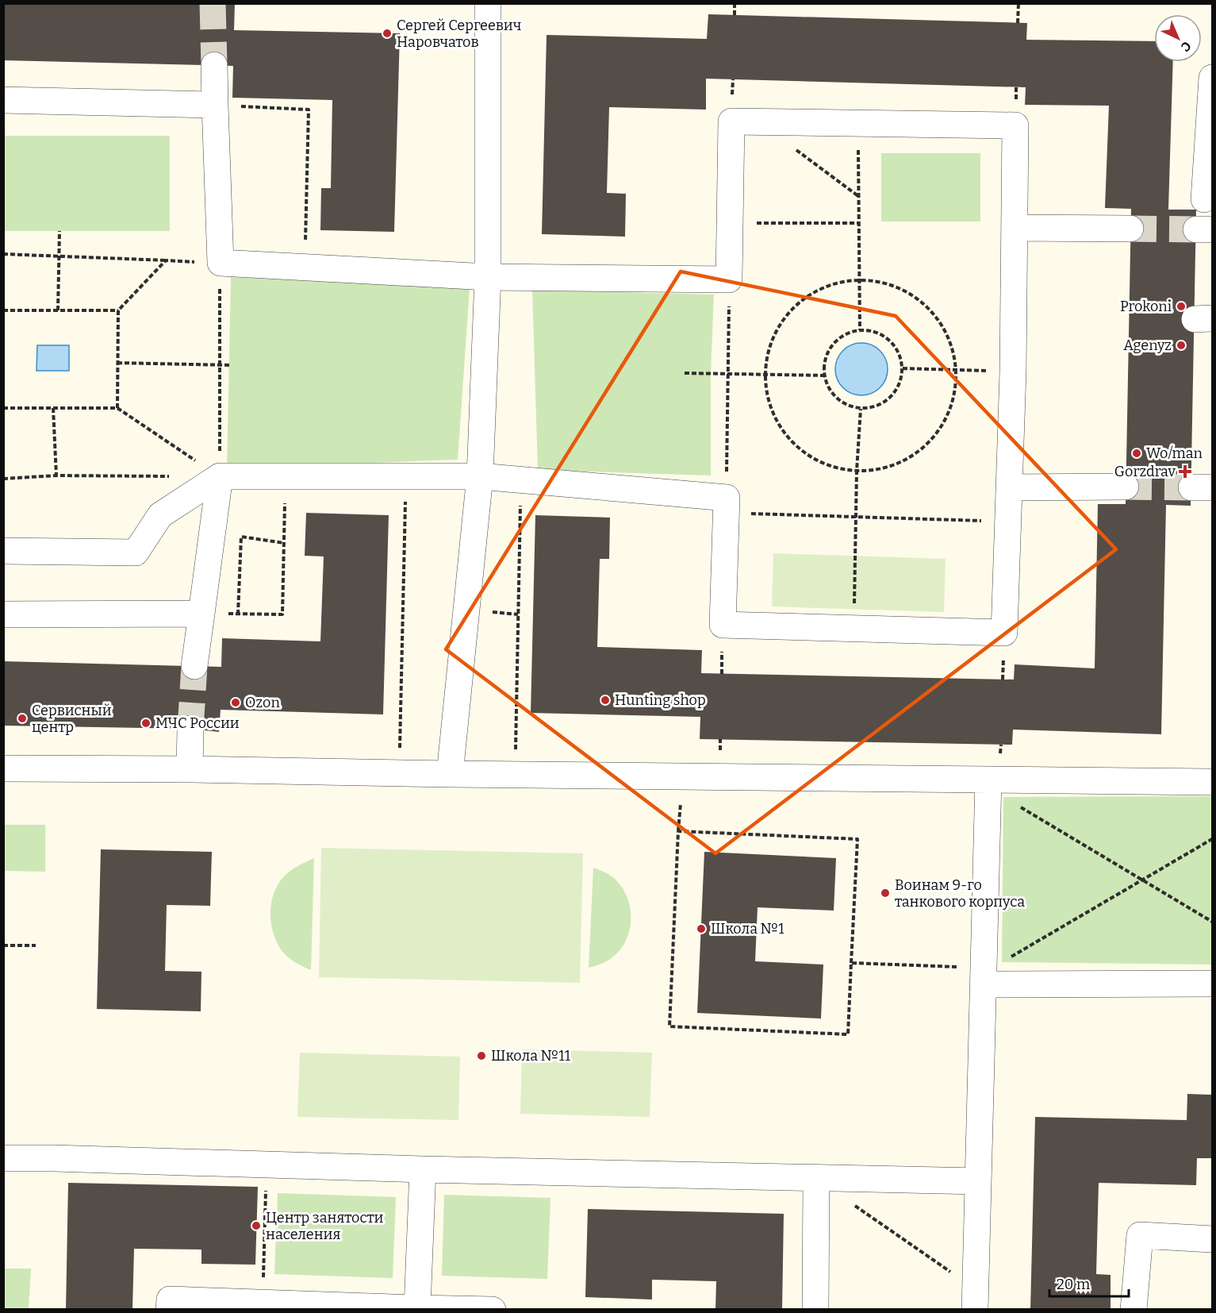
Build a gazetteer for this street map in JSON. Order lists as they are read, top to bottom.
{
  "places": {
    "other": [
      "Сергей Сергеевич Наровчатов",
      "Prokoni",
      "Agenyz",
      "Wo/man",
      "Hunting shop",
      "Ozon",
      "Сервисный центр",
      "МЧС России",
      "Воинам 9-го танкового корпуса",
      "Школа №1",
      "Школа №11",
      "Центр занятости населения"
    ],
    "health": ["Gorzdrav"]
  },
  "scale_bar": "20 m",
  "north": "bottom right"
}
